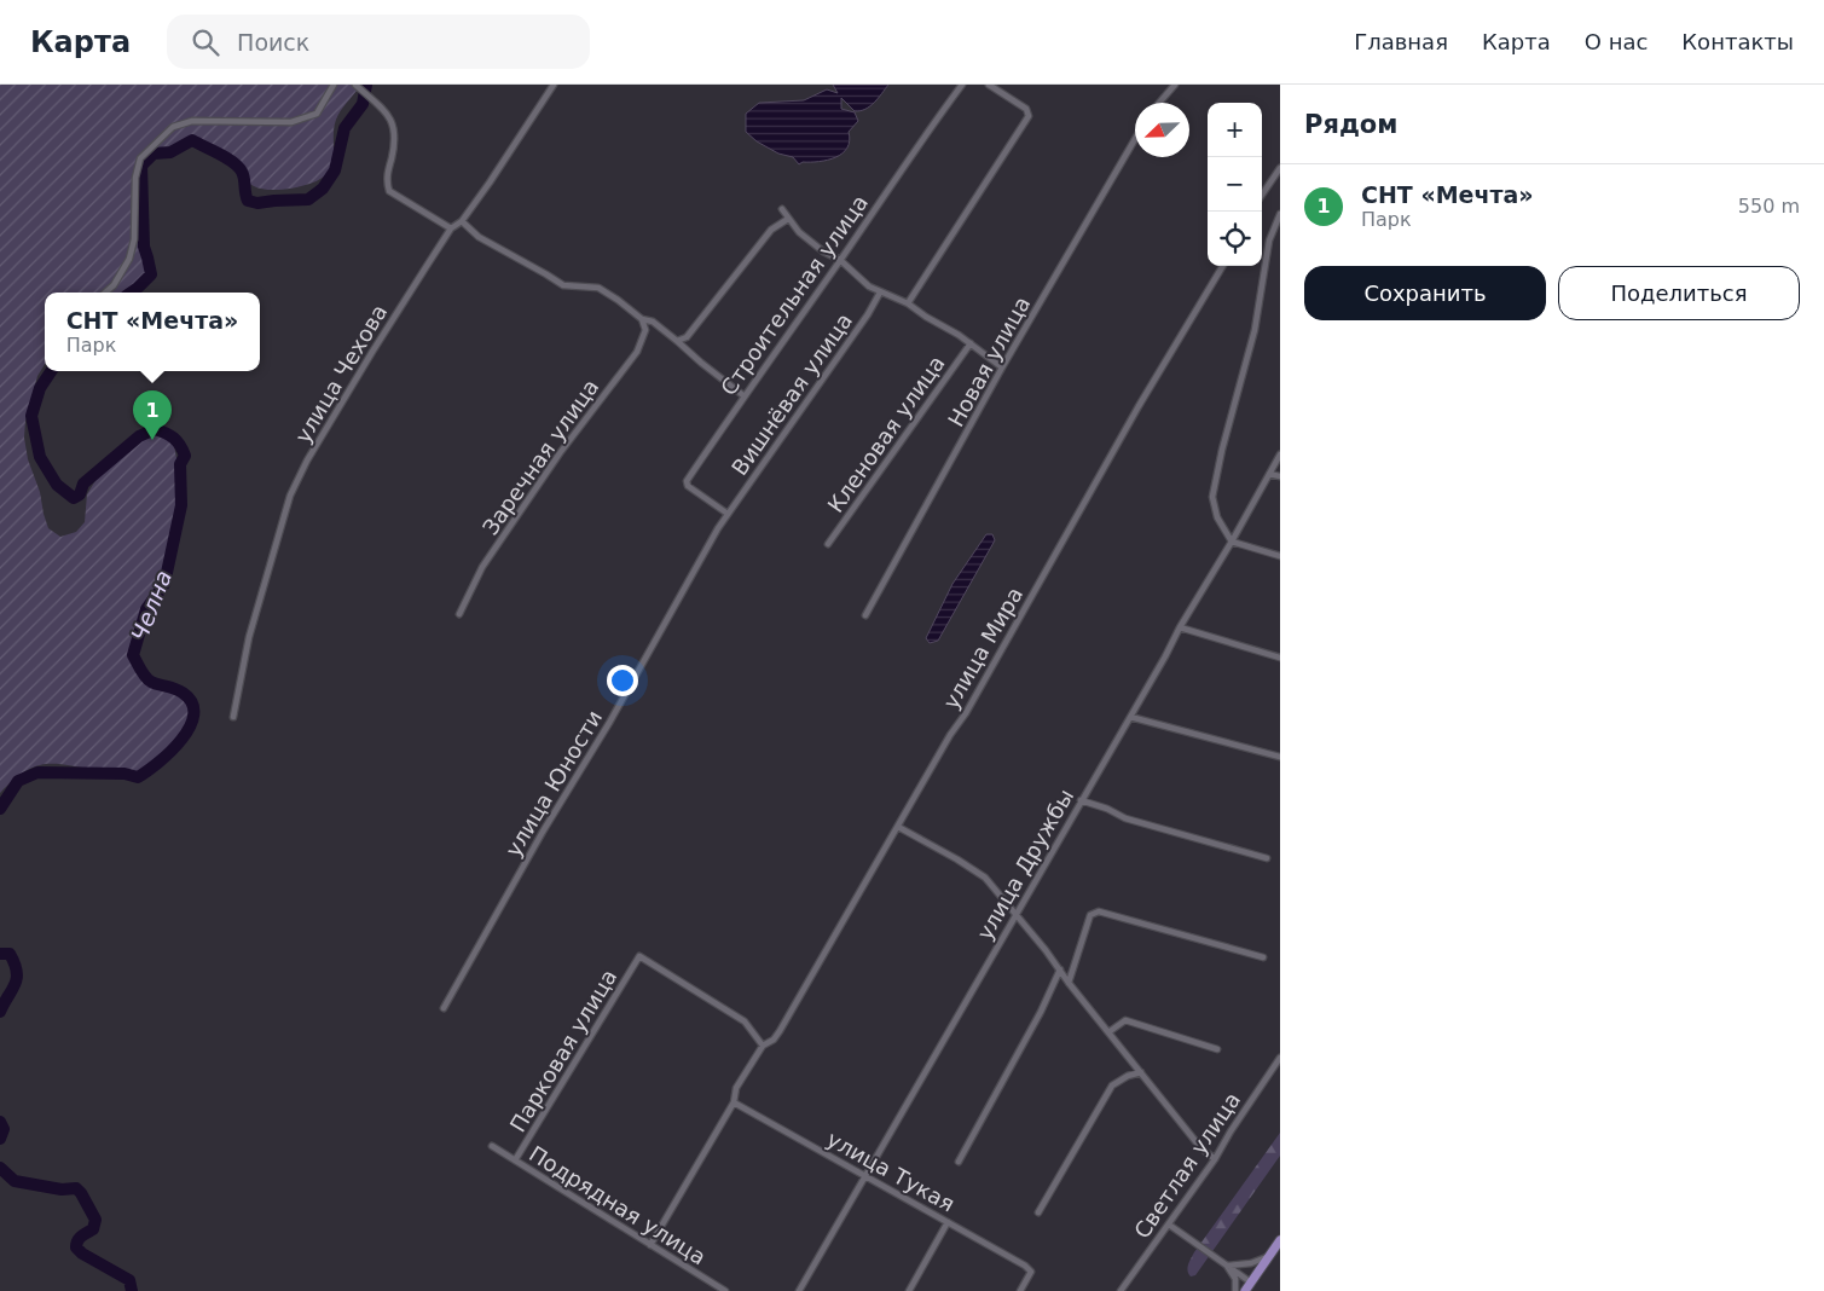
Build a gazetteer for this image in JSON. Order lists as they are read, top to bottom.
{
  "streets": {
    "street": [
      "Строительная улица",
      "Новая улица",
      "улица Чехова",
      "Вишнёвая улица",
      "Кленовая улица",
      "Заречная улица",
      "улица Мира",
      "улица Юности",
      "улица Дружбы",
      "Парковая улица",
      "Светлая улица",
      "улица Тукая",
      "Подрядная улица"
    ]
  },
  "crossings": [
    ["Строительная улица", "Вишнёвая улица"],
    ["Строительная улица", "улица Юности"],
    ["Вишнёвая улица", "улица Юности"],
    ["улица Мира", "Парковая улица"],
    ["улица Мира", "улица Тукая"],
    ["улица Мира", "Подрядная улица"],
    ["улица Дружбы", "улица Тукая"],
    ["Парковая улица", "Подрядная улица"]
  ],
  "water": ["Челна"],
  "north": "bottom left",
  "page": {
    "header": "Карта",
    "search": "Поиск",
    "nav": [
      "Главная",
      "Карта",
      "О нас",
      "Контакты"
    ],
    "heading": "Рядом",
    "map_buttons": ["+", "−"],
    "list": [
      {
        "mark": "1",
        "name": "СНТ «Мечта»",
        "note": "Парк",
        "value": "550 m"
      }
    ],
    "buttons": ["Сохранить", "Поделиться"],
    "popup": ["СНТ «Мечта»", "Парк"],
    "pins": "1"
  }
}
